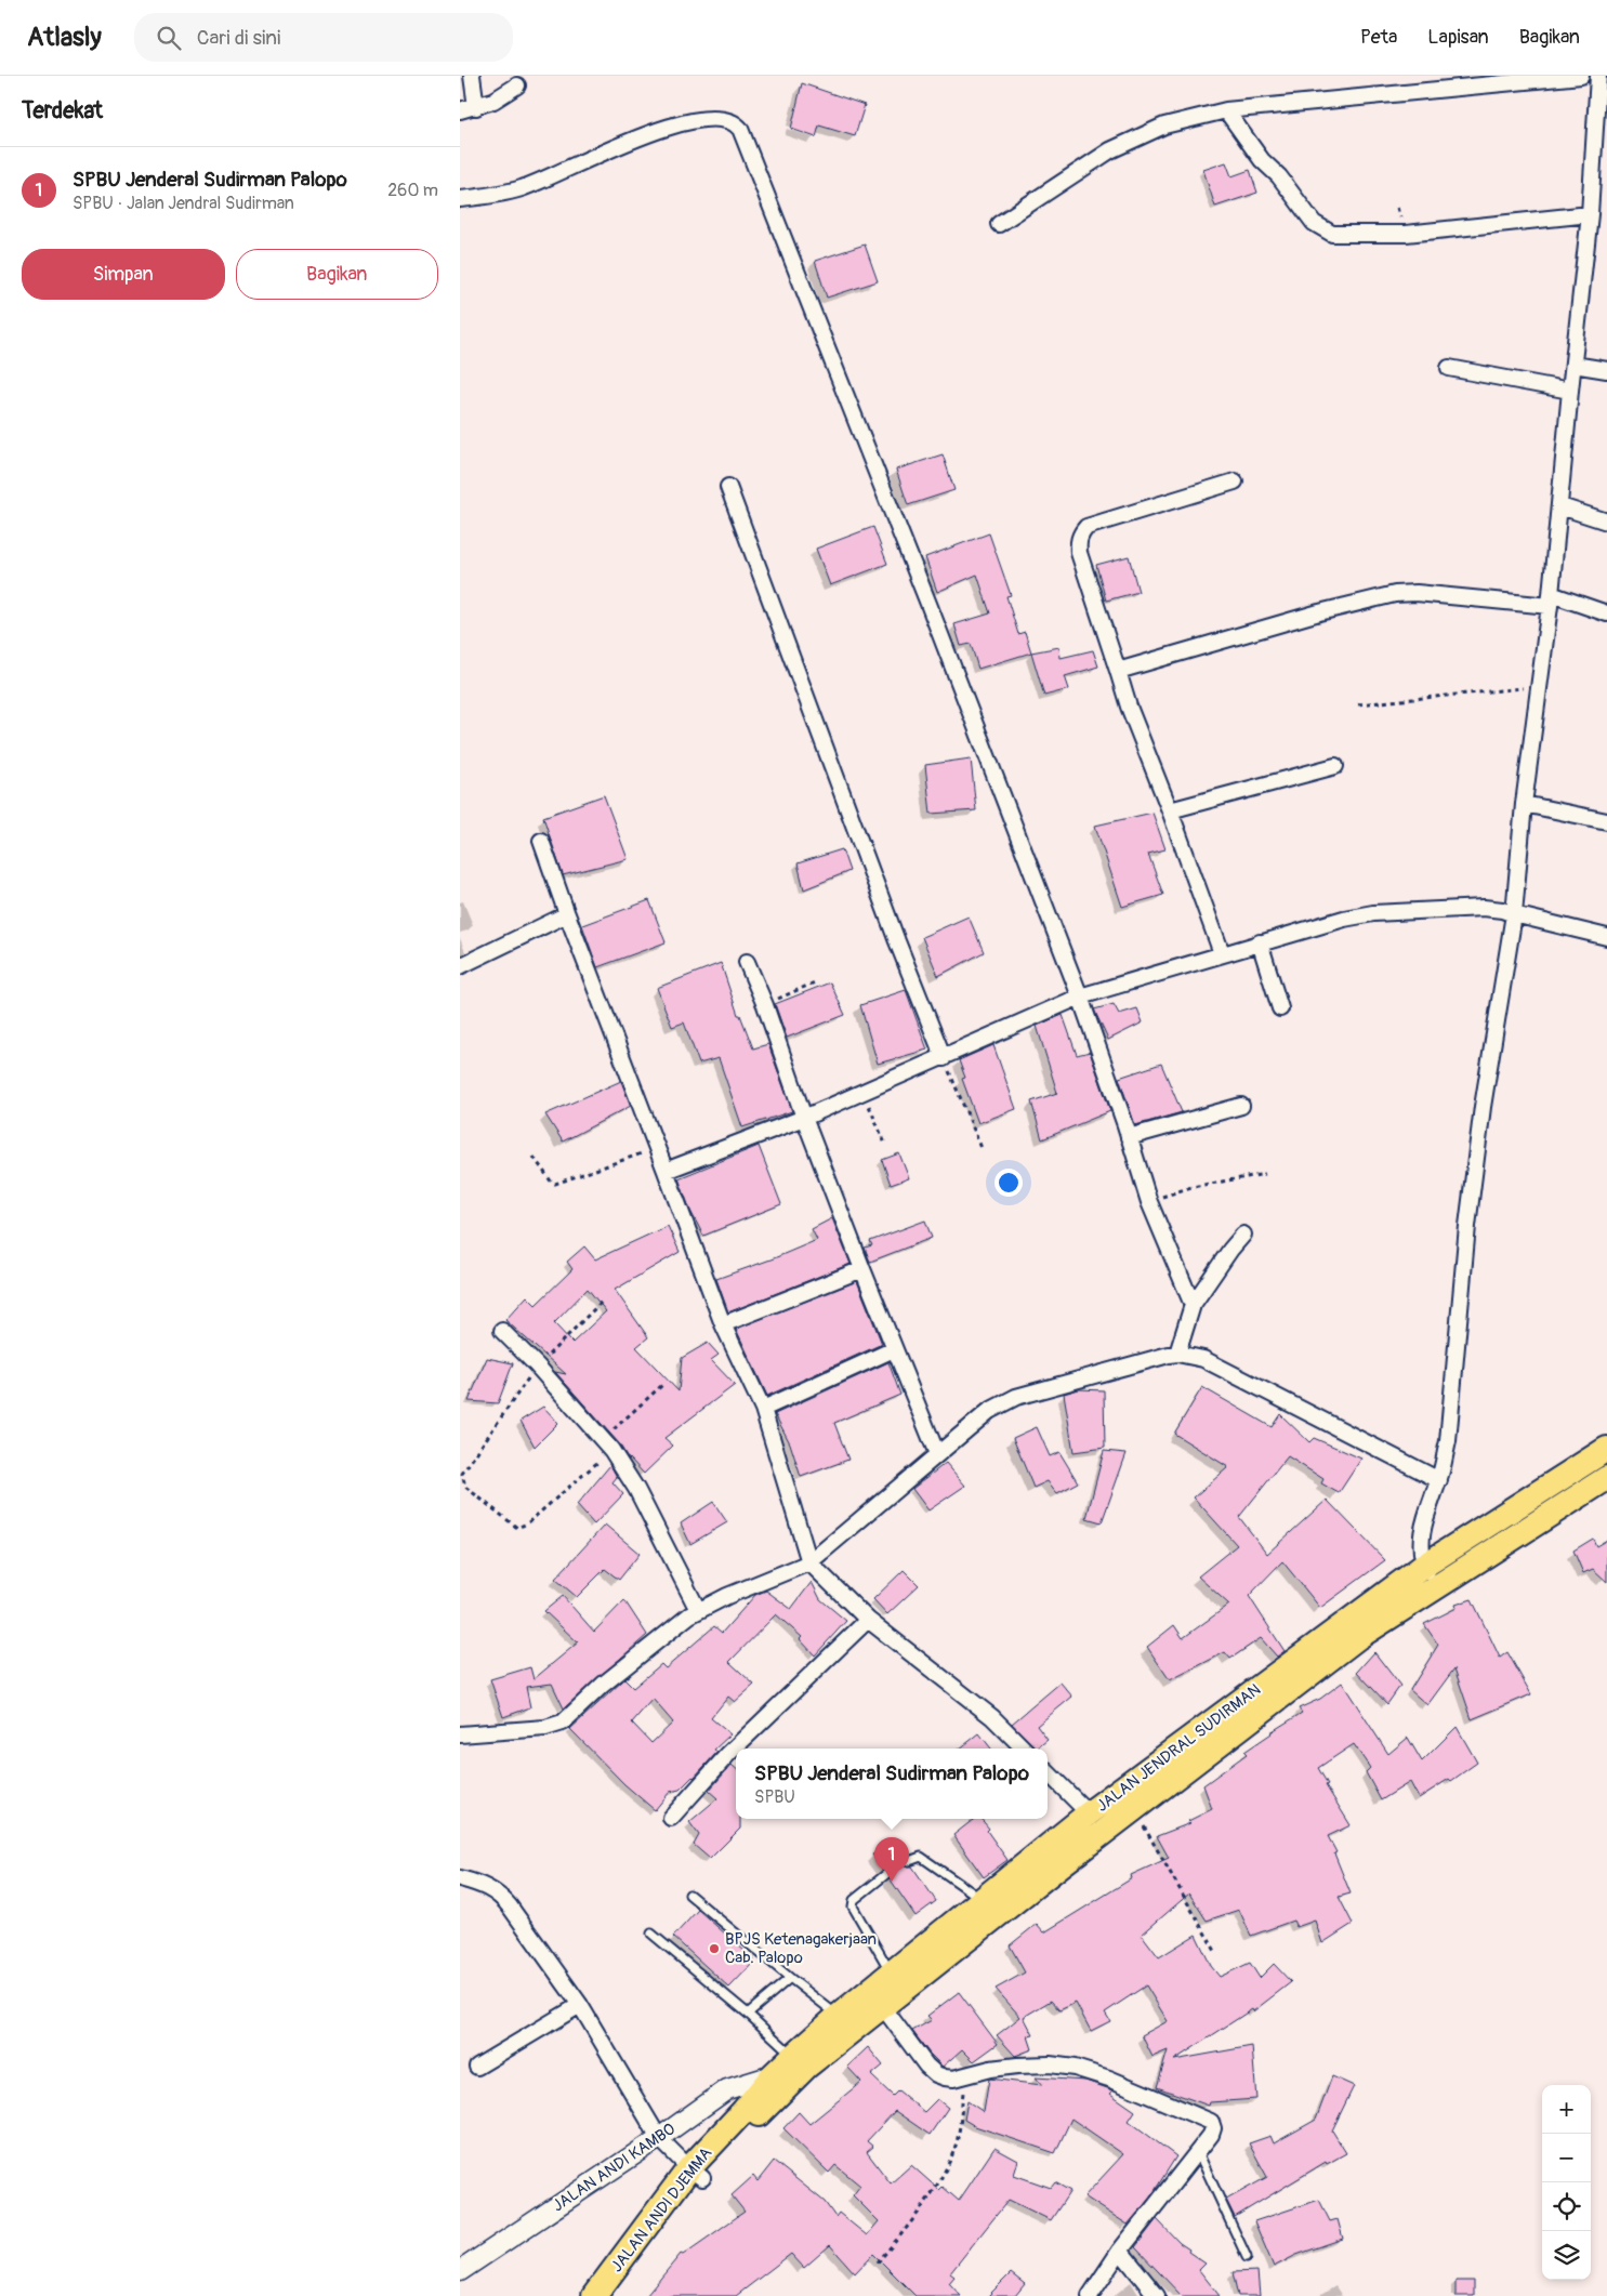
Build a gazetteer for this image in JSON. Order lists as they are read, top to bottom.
{
  "streets": {
    "highway": ["JALAN JENDRAL SUDIRMAN", "JALAN ANDI DJEMMA"],
    "street": ["JALAN ANDI KAMBO"]
  },
  "crossings": [
    ["JALAN JENDRAL SUDIRMAN", "JALAN ANDI KAMBO"],
    ["JALAN JENDRAL SUDIRMAN", "JALAN ANDI DJEMMA"],
    ["JALAN ANDI KAMBO", "JALAN ANDI DJEMMA"]
  ],
  "places": ["BPJS Ketenagakerjaan Cab. Palopo"],
  "page": {
    "header": "Atlasly",
    "search": "Cari di sini",
    "nav": ["Peta", "Lapisan", "Bagikan"],
    "heading": "Terdekat",
    "list": [
      {
        "mark": "1",
        "name": "SPBU Jenderal Sudirman Palopo",
        "note": "SPBU · Jalan Jendral Sudirman",
        "value": "260 m"
      }
    ],
    "buttons": ["Simpan", "Bagikan"],
    "popup": ["SPBU Jenderal Sudirman Palopo", "SPBU"],
    "pins": "1",
    "map_buttons": ["+", "−"]
  }
}
